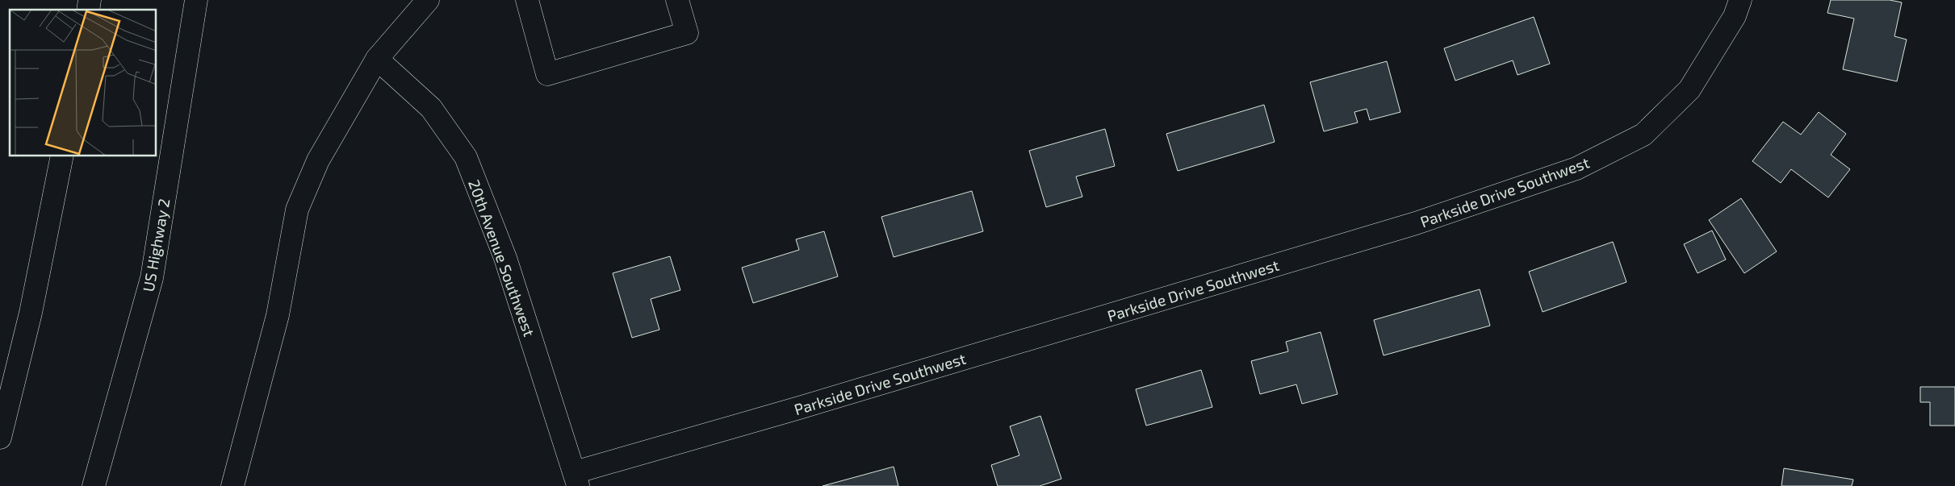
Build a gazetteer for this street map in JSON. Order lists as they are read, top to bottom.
{
  "streets": {
    "main road": ["Parkside Drive Southwest", "US Highway 2", "20th Avenue Southwest"]
  },
  "crossings": [
    ["Parkside Drive Southwest", "20th Avenue Southwest"]
  ]
}
